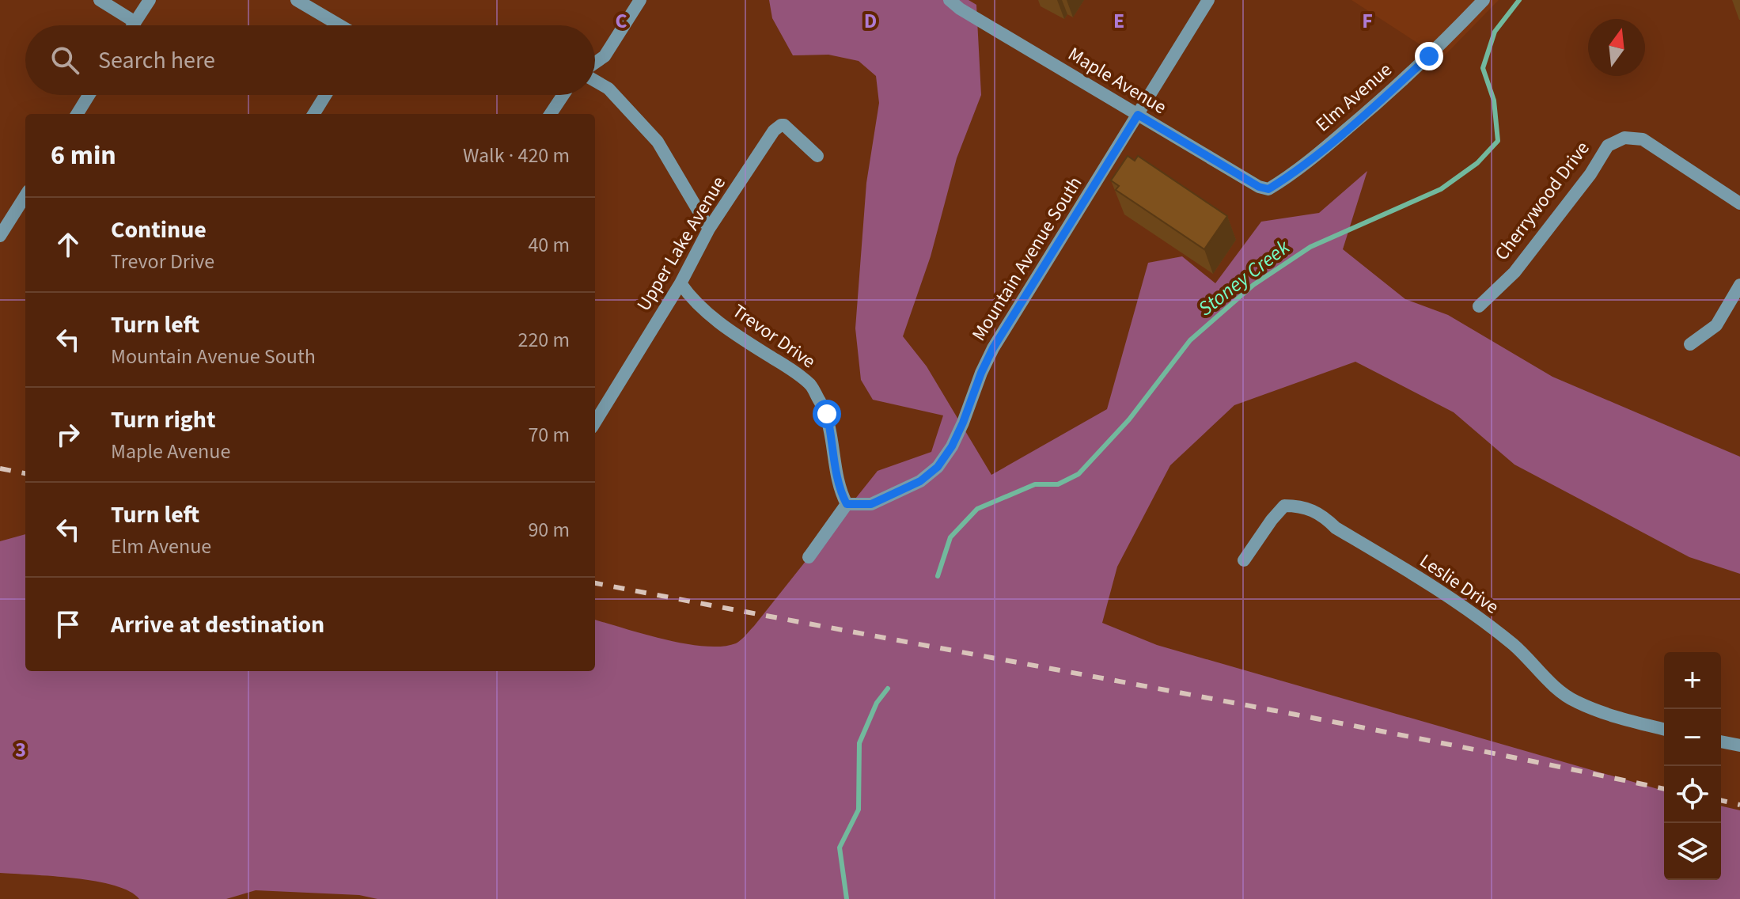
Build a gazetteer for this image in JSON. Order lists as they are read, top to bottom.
{
  "streets": {
    "street": [
      "Maple Avenue",
      "Elm Avenue",
      "Cherrywood Drive",
      "Upper Lake Avenue",
      "Mountain Avenue South",
      "Trevor Drive",
      "Leslie Drive"
    ]
  },
  "crossings": [
    ["Maple Avenue", "Elm Avenue"],
    ["Maple Avenue", "Mountain Avenue South"],
    ["Upper Lake Avenue", "Trevor Drive"],
    ["Mountain Avenue South", "Trevor Drive"]
  ],
  "water": ["Stoney Creek"],
  "north": "top",
  "page": {
    "search": "Search here",
    "heading": ["6 min", "Walk · 420 m"],
    "list": [
      ["Continue", "Trevor Drive", "40 m"],
      ["Turn left", "Mountain Avenue South", "220 m"],
      ["Turn right", "Maple Avenue", "70 m"],
      ["Turn left", "Elm Avenue", "90 m"],
      "Arrive at destination"
    ],
    "map_buttons": ["+", "−"]
  },
  "grid": {
    "columns": [
      "C",
      "D",
      "E",
      "F"
    ],
    "rows": ["3"]
  }
}
